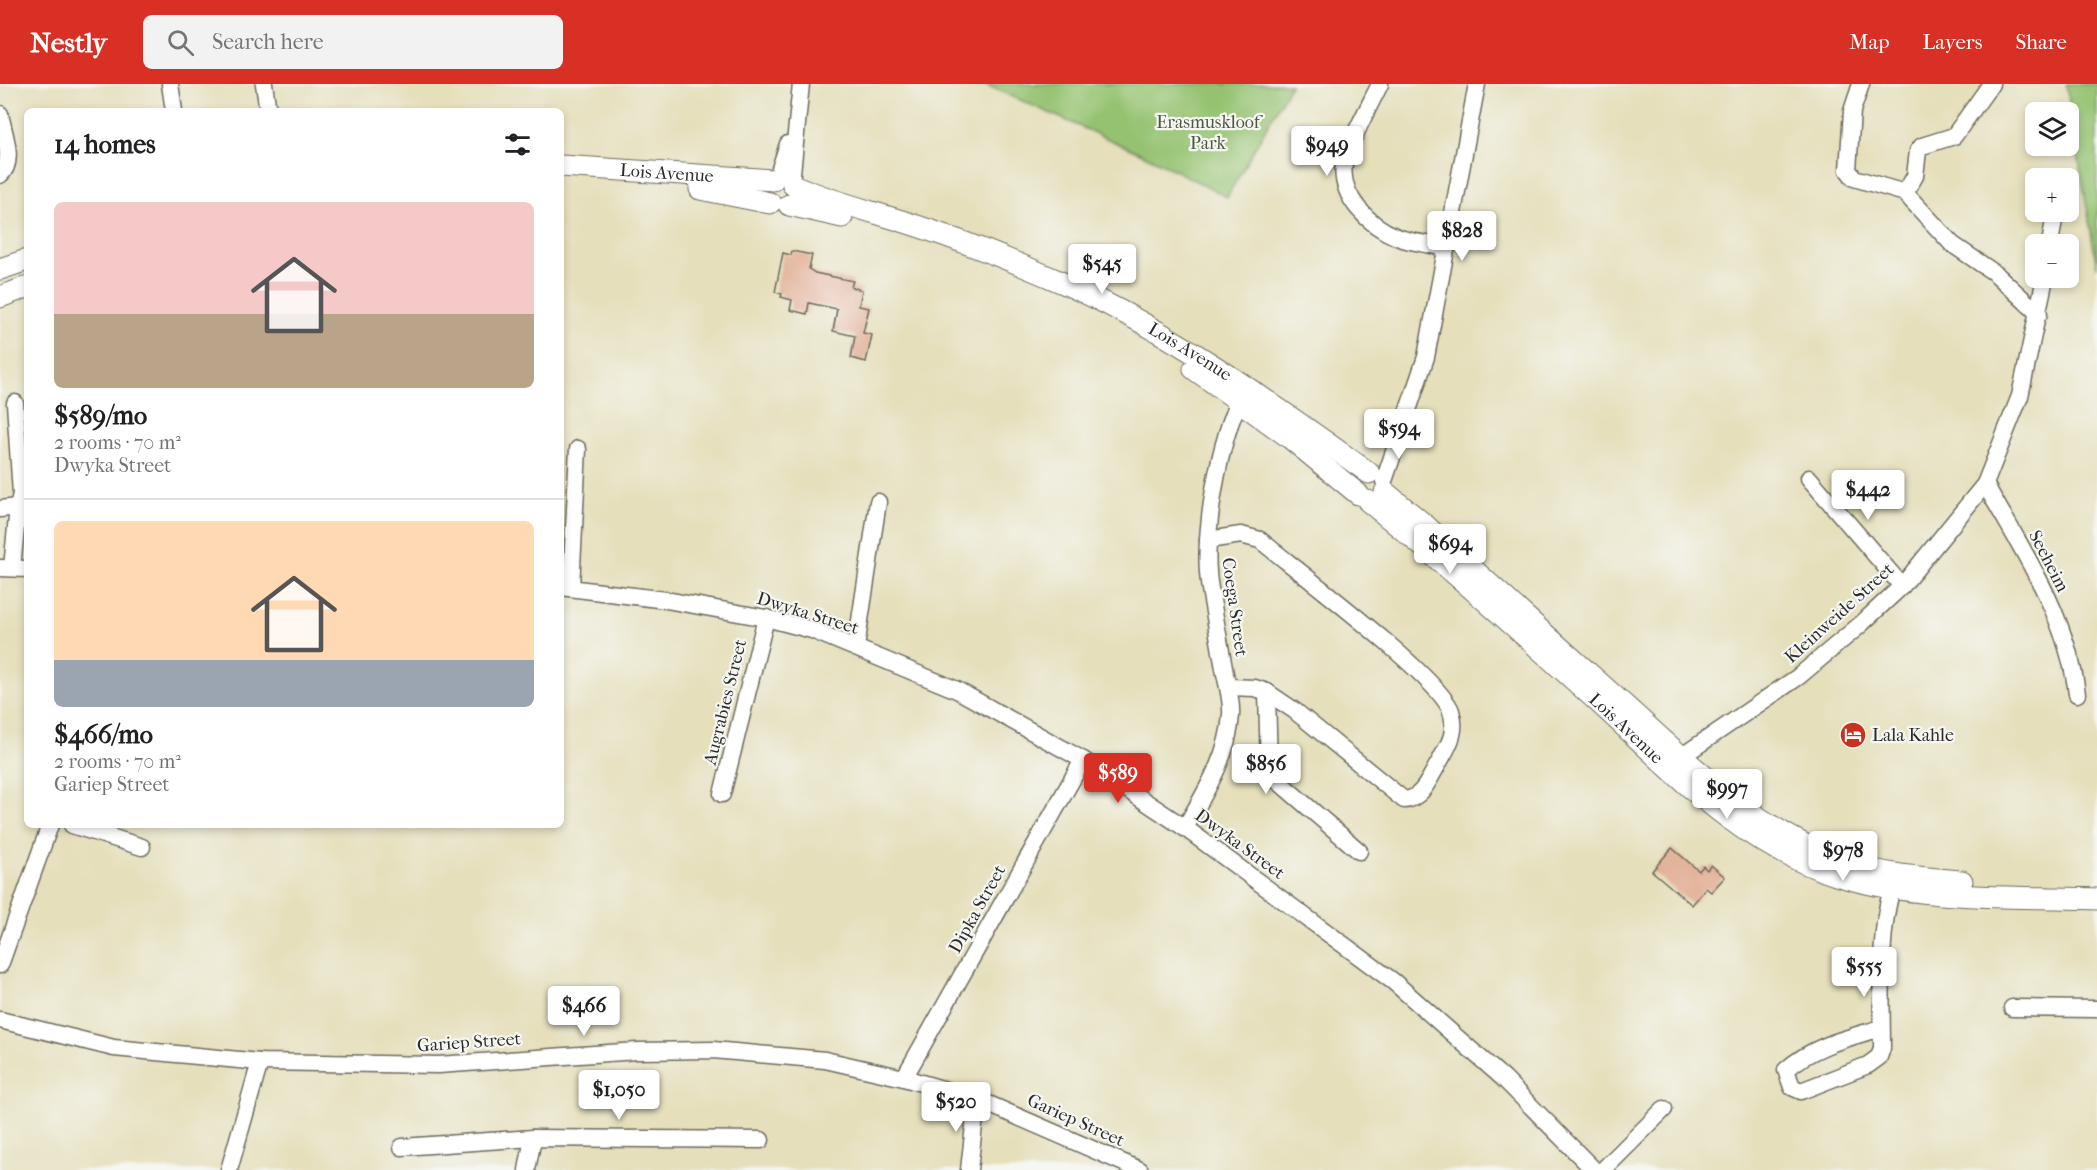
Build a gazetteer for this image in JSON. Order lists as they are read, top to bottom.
{
  "streets": {
    "street": [
      "Lois Avenue",
      "Seeheim",
      "Coega Street",
      "Dwyka Street",
      "Kleinweide Street",
      "Augrabies Street",
      "Dipka Street",
      "Gariep Street"
    ]
  },
  "crossings": [
    ["Lois Avenue", "Coega Street"],
    ["Lois Avenue", "Kleinweide Street"],
    ["Seeheim", "Kleinweide Street"],
    ["Coega Street", "Dwyka Street"],
    ["Dwyka Street", "Augrabies Street"],
    ["Dwyka Street", "Dipka Street"],
    ["Dipka Street", "Gariep Street"]
  ],
  "parks": ["Erasmuskloof Park"],
  "places": {
    "hotel": ["Lala Kahle"]
  },
  "page": {
    "header": "Nestly",
    "search": "Search here",
    "nav": ["Map", "Layers", "Share"],
    "map_buttons": ["+", "−"],
    "heading": "14 homes",
    "price": [
      "$949",
      "$828",
      "$545",
      "$594",
      "$442",
      "$694",
      "$856",
      "$589",
      "$997",
      "$978",
      "$555",
      "$466",
      "$1,050",
      "$520"
    ],
    "list": [
      {
        "name": "$589/mo",
        "note": "2 rooms · 70 m² · Dwyka Street"
      },
      {
        "name": "$466/mo",
        "note": "2 rooms · 70 m² · Gariep Street"
      }
    ]
  }
}
